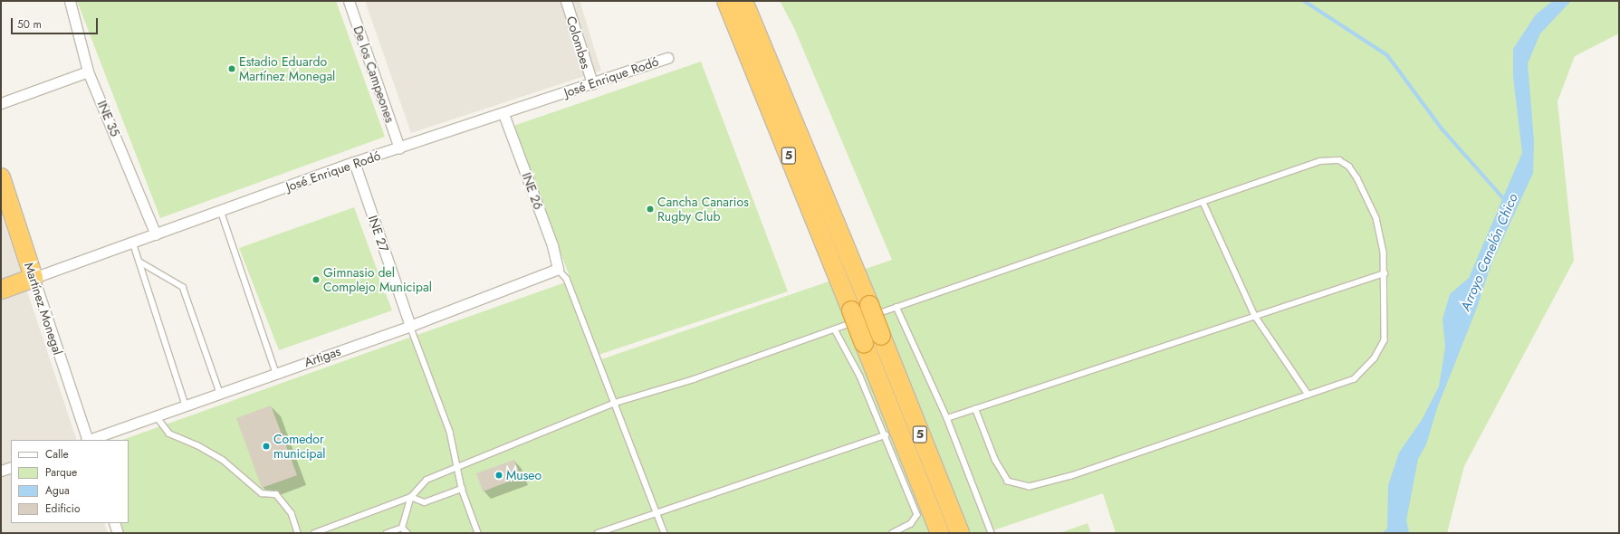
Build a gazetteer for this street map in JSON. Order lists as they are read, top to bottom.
{
  "streets": {
    "highway": ["José Enrique Rodó", "5", "Martínez Monegal"],
    "street": [
      "Colombes",
      "De los Campeones",
      "INE 35",
      "INE 26",
      "INE 27",
      "Artigas"
    ]
  },
  "crossings": [
    ["Colombes", "José Enrique Rodó"],
    ["De los Campeones", "José Enrique Rodó"],
    ["José Enrique Rodó", "INE 35"],
    ["José Enrique Rodó", "INE 26"],
    ["José Enrique Rodó", "INE 27"],
    ["José Enrique Rodó", "Martínez Monegal"],
    ["INE 26", "Artigas"],
    ["INE 27", "Artigas"]
  ],
  "water": ["Arroyo Canelón Chico"],
  "places": [
    "Estadio Eduardo Martínez Monegal",
    "Cancha Canarios Rugby Club",
    "Gimnasio del Complejo Municipal",
    "Comedor municipal",
    "Museo"
  ],
  "legend": [
    "Calle",
    "Parque",
    "Agua",
    "Edificio"
  ],
  "scale_bar": "50 m"
}
